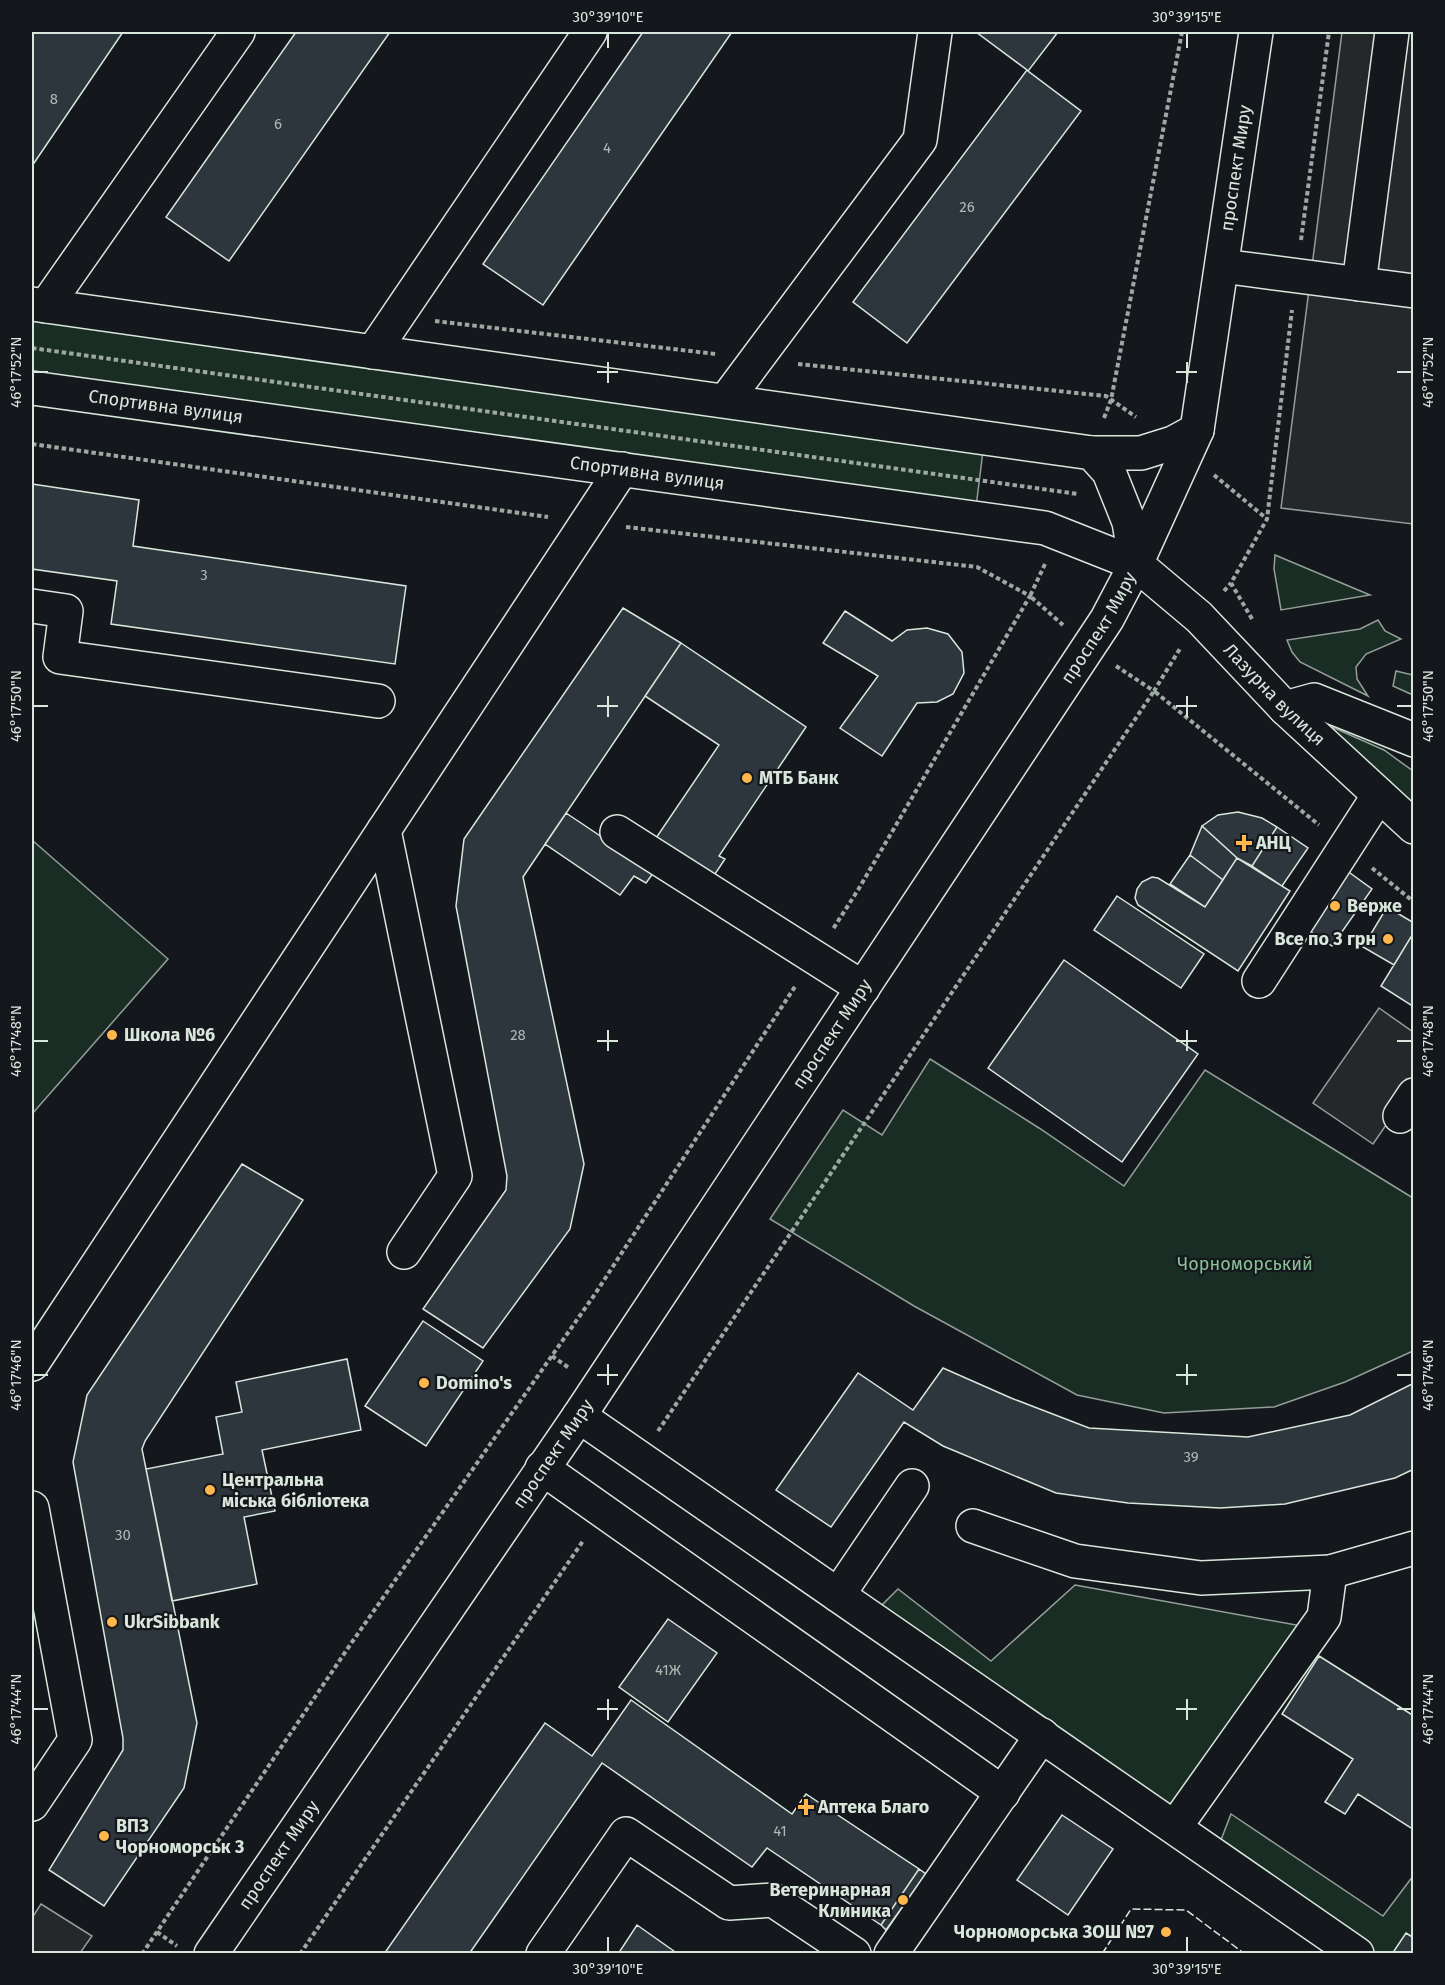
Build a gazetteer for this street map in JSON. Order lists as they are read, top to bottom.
{
  "streets": {
    "street": ["проспект Миру", "Спортивна вулиця", "Лазурна вулиця"]
  },
  "crossings": [
    ["проспект Миру", "Спортивна вулиця"],
    ["проспект Миру", "Лазурна вулиця"],
    ["Спортивна вулиця", "Лазурна вулиця"]
  ],
  "parks": ["Чорноморський"],
  "places": {
    "other": [
      "МТБ Банк",
      "Верже",
      "Все по 3 грн",
      "Школа №6",
      "Domino's",
      "Центральна міська бібліотека",
      "UkrSibbank",
      "ВПЗ Чорноморськ 3",
      "Ветеринарная Клиника",
      "Чорноморська ЗОШ №7"
    ],
    "health": ["АНЦ", "Аптека Благо"]
  },
  "house_numbers": [
    "8",
    "6",
    "4",
    "26",
    "3",
    "28",
    "39",
    "30",
    "41Ж",
    "41"
  ],
  "coordinates": [
    "30°39'10\"E",
    "30°39'15\"E",
    "46°17'52\"N",
    "46°17'50\"N",
    "46°17'48\"N",
    "46°17'46\"N",
    "46°17'44\"N"
  ]
}
